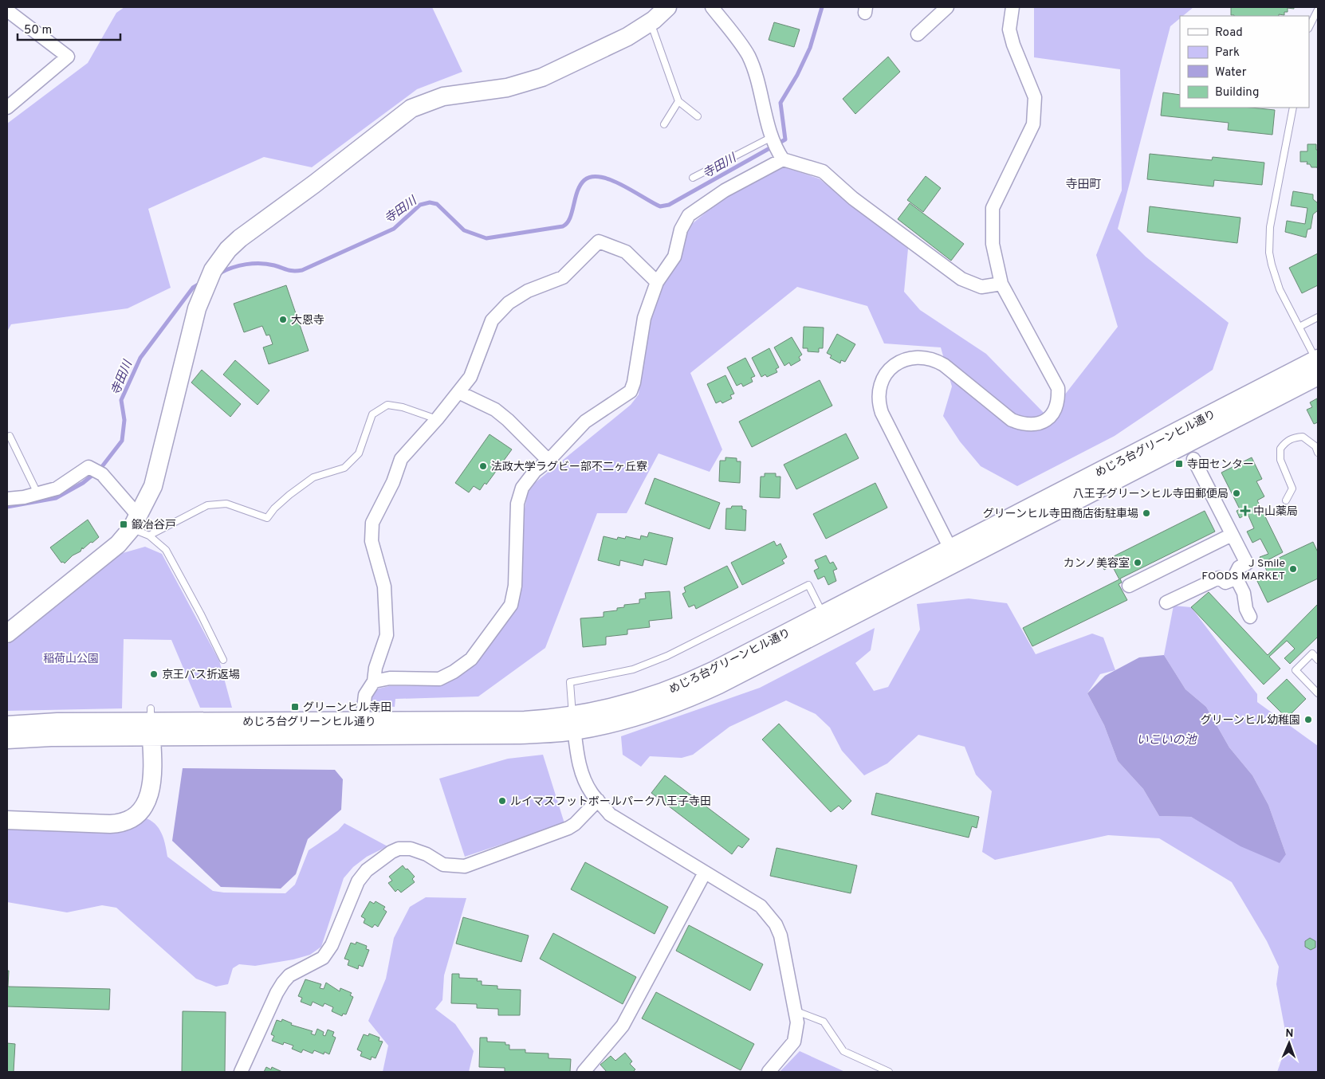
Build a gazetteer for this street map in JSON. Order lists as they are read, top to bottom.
{
  "streets": {
    "street": ["めじろ台グリーンヒル通り"]
  },
  "districts": ["寺田町"],
  "water": ["寺田川", "いこいの池"],
  "parks": ["稲荷山公園"],
  "places": {
    "other": [
      "大恩寺",
      "法政大学ラグビー部不二ヶ丘寮",
      "八王子グリーンヒル寺田郵便局",
      "グリーンヒル寺田商店街駐車場",
      "カンノ美容室",
      "J Smile FOODS MARKET",
      "京王バス折返場",
      "グリーンヒル幼稚園",
      "ルイマスフットボールパーク八王子寺田"
    ],
    "transit": ["寺田センター", "鍛冶谷戸", "グリーンヒル寺田"],
    "health": ["中山薬局"]
  },
  "legend": [
    "Road",
    "Park",
    "Water",
    "Building"
  ],
  "scale_bar": "50 m",
  "north": "top"
}
